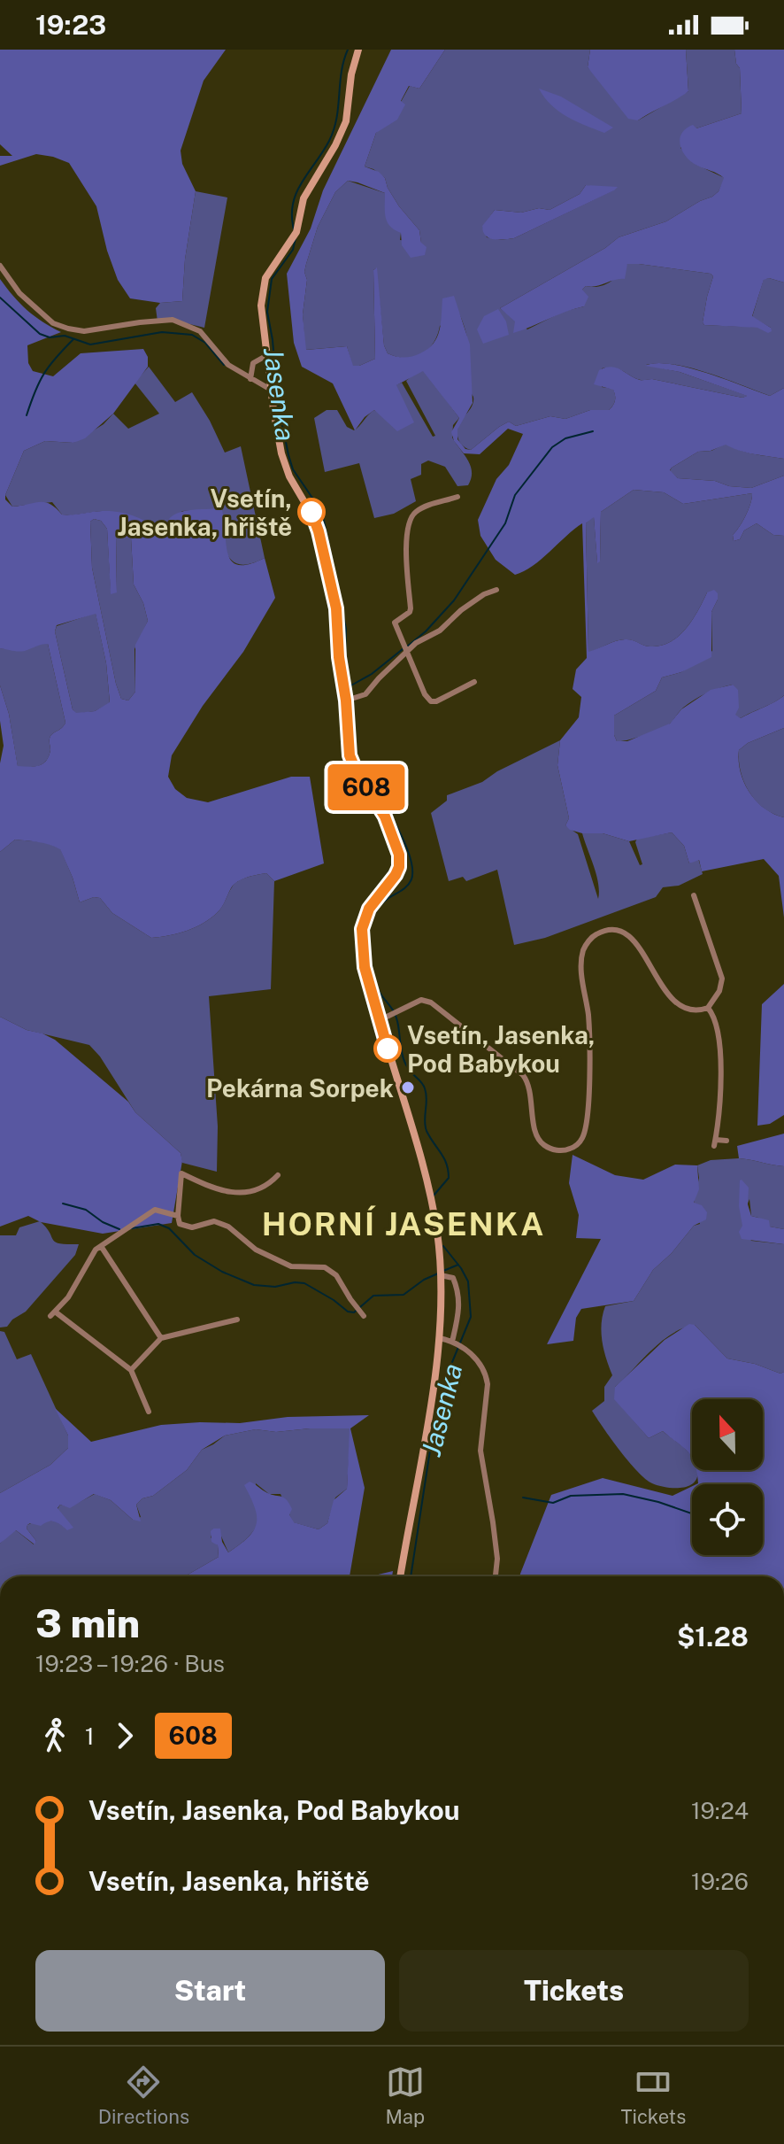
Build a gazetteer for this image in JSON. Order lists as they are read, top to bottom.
{
  "districts": ["HORNÍ JASENKA"],
  "water": ["Jasenka"],
  "places": ["Vsetín, Jasenka, hřiště", "Vsetín, Jasenka, Pod Babykou", "Pekárna Sorpek"],
  "lines": ["bus line 608"],
  "north": "top",
  "page": {
    "status": "19:23",
    "on_map": "608",
    "heading": ["3 min", "19:23 – 19:26 · Bus", "$1.28"],
    "legs": ["1", "608"],
    "list": [
      {
        "name": "Vsetín, Jasenka, Pod Babykou",
        "value": "19:24"
      },
      {
        "name": "Vsetín, Jasenka, hřiště",
        "value": "19:26"
      }
    ],
    "buttons": ["Start", "Tickets"],
    "tabs": ["Directions", "Map", "Tickets"]
  }
}
